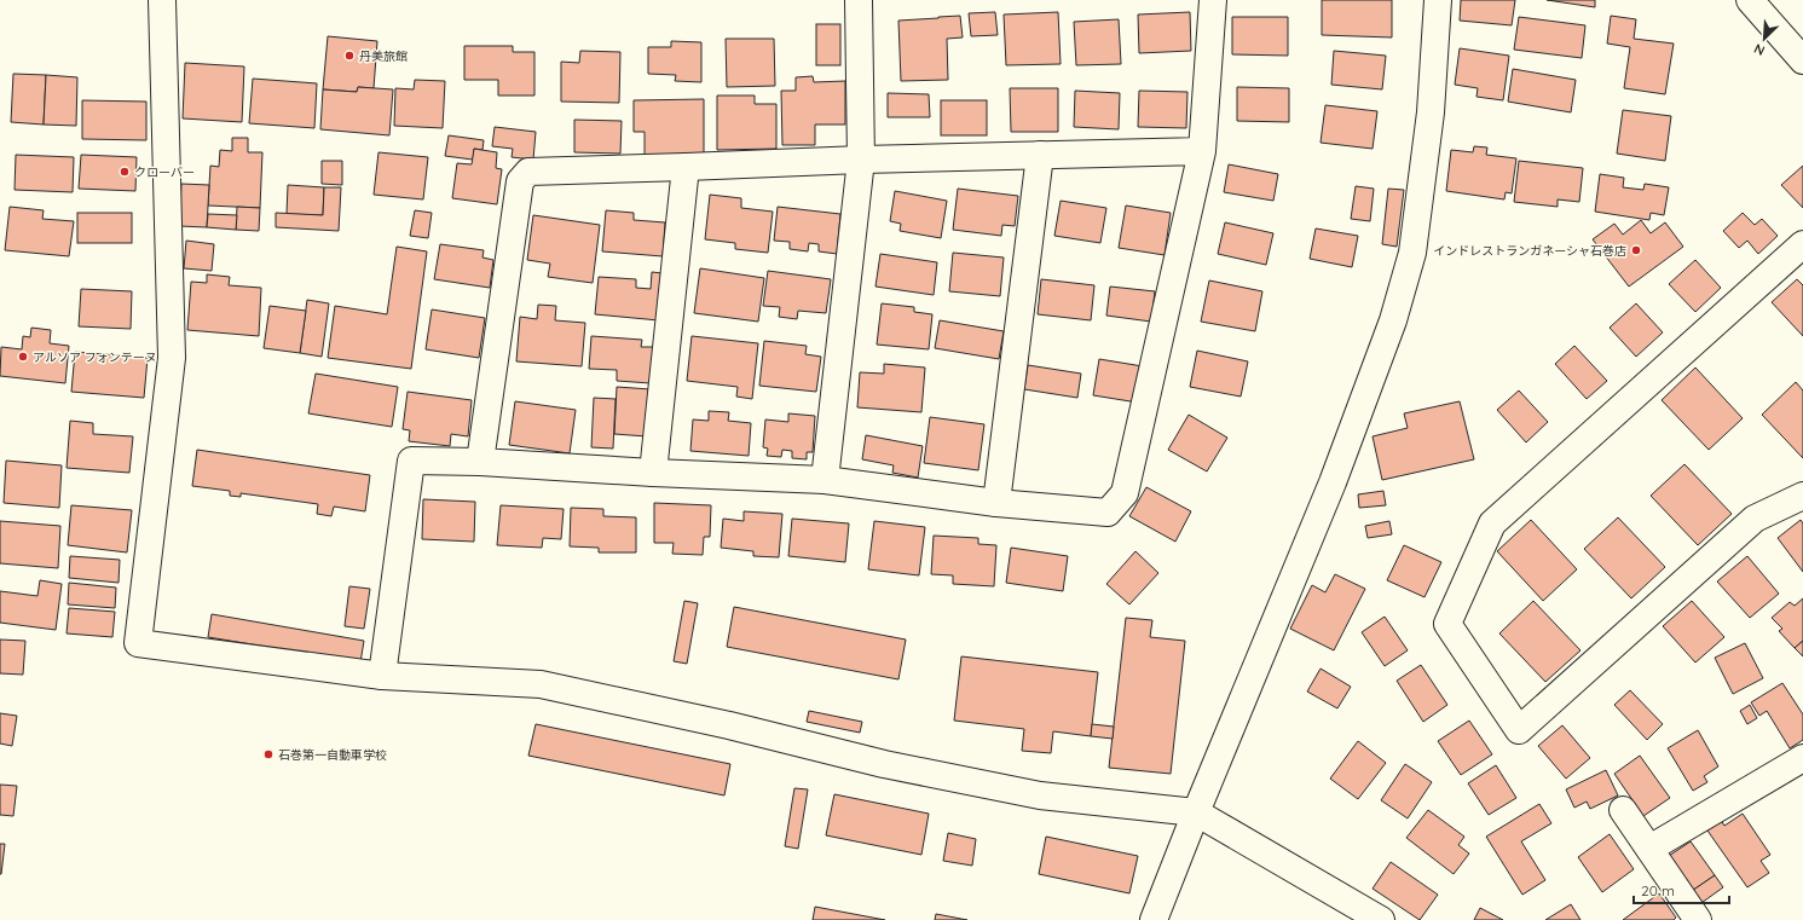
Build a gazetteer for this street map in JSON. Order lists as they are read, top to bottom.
{
  "places": [
    "丹美旅館",
    "クローバー",
    "インドレストランガネーシャ石巻店",
    "アルソア フォンテーヌ",
    "石巻第一自動車学校"
  ],
  "scale_bar": "20 m",
  "north": "bottom left"
}
